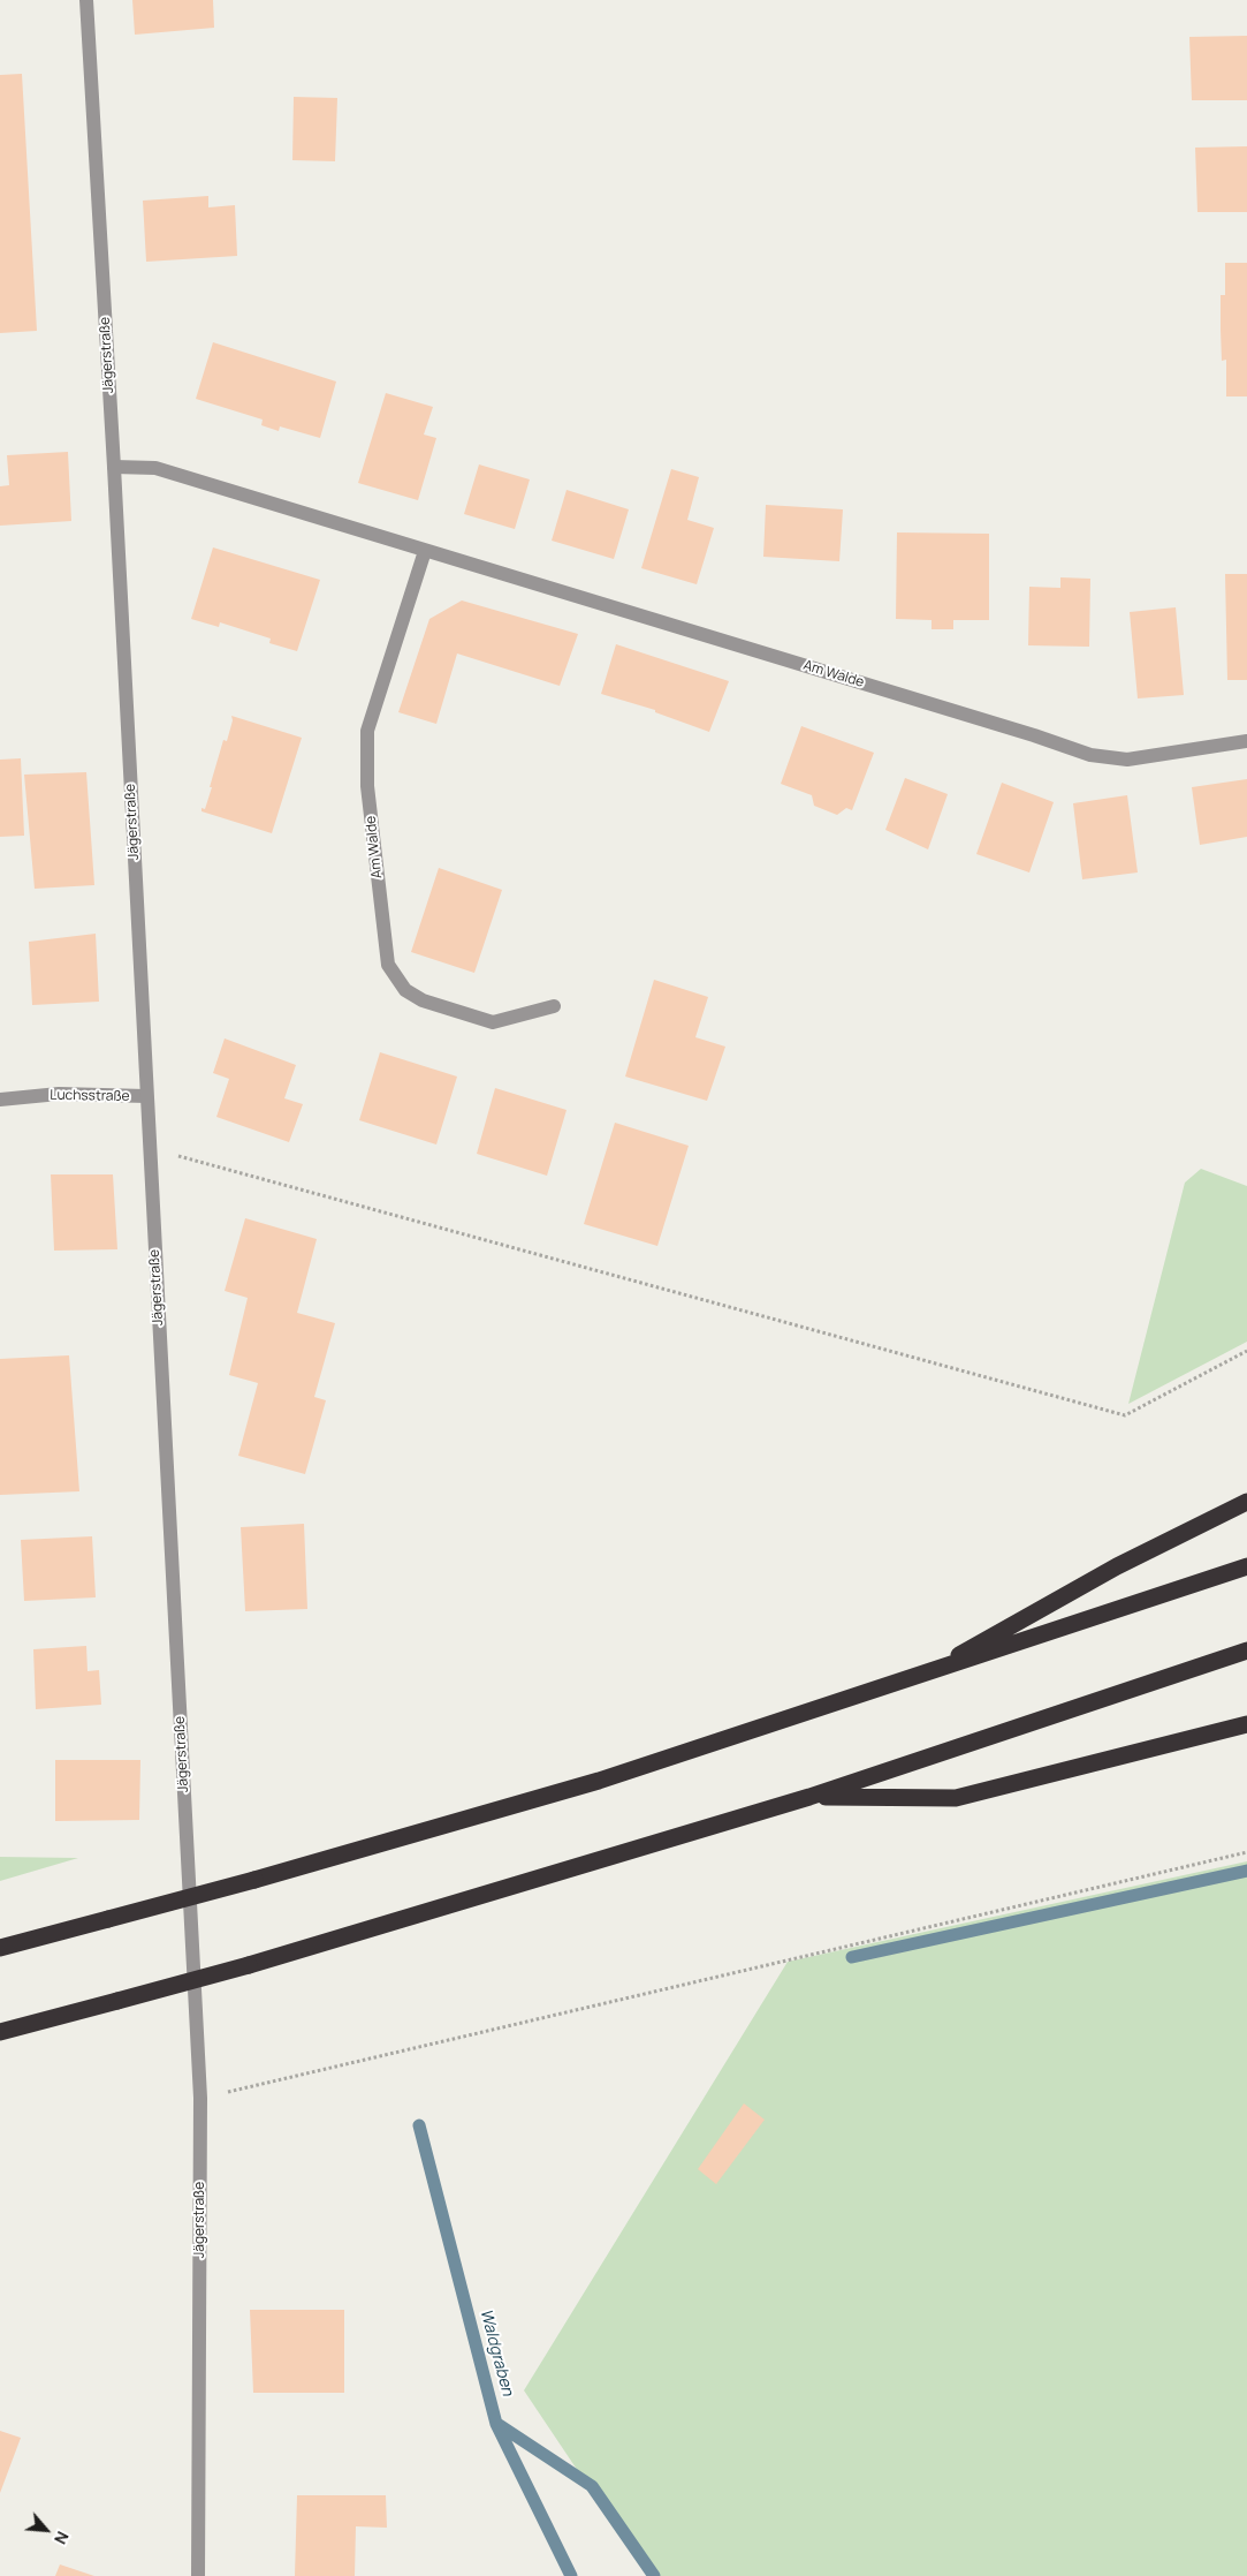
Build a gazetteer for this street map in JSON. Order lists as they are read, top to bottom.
{
  "streets": {
    "street": ["Jägerstraße", "Am Walde", "Luchsstraße"]
  },
  "crossings": [
    ["Jägerstraße", "Am Walde"],
    ["Jägerstraße", "Luchsstraße"]
  ],
  "water": ["Waldgraben"],
  "north": "bottom right"
}
